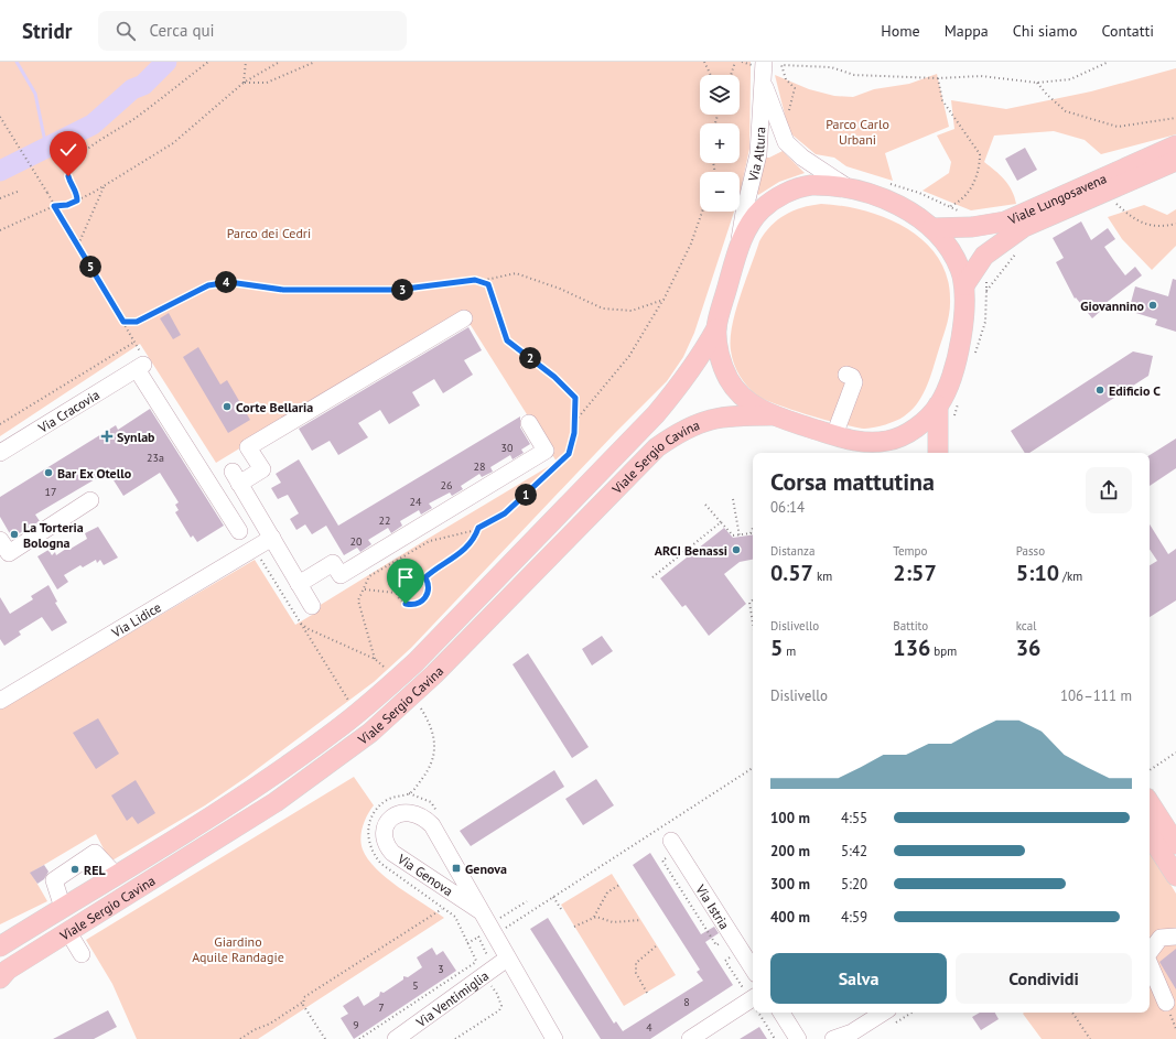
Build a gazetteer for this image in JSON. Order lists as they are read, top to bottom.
{
  "streets": {
    "main road": ["Viale Lungosavena", "Viale Sergio Cavina"],
    "street": [
      "Via Altura",
      "Via Cracovia",
      "Via Lidice",
      "Via Genova",
      "Via Istria",
      "Via Ventimiglia"
    ]
  },
  "crossings": [
    ["Via Genova", "Via Ventimiglia"]
  ],
  "parks": ["Parco Carlo Urbani", "Parco dei Cedri", "Giardino Aquile Randagie"],
  "places": {
    "other": [
      "Giovannino",
      "Edificio C",
      "Corte Bellaria",
      "Bar Ex Otello",
      "La Torteria Bologna",
      "ARCI Benassi",
      "REL"
    ],
    "health": ["Synlab"],
    "transit": ["Genova"]
  },
  "house_numbers": [
    "30",
    "23a",
    "28",
    "26",
    "17",
    "24",
    "22",
    "20",
    "3",
    "5",
    "8",
    "7",
    "9",
    "4"
  ],
  "page": {
    "header": "Stridr",
    "search": "Cerca qui",
    "nav": [
      "Home",
      "Mappa",
      "Chi siamo",
      "Contatti"
    ],
    "map_buttons": ["+", "−"],
    "pins": [
      "5",
      "4",
      "3",
      "2",
      "1"
    ],
    "heading": ["Corsa mattutina", "06:14"],
    "stats": [
      ["Distanza", "0.57 km"],
      ["Tempo", "2:57"],
      ["Passo", "5:10 /km"],
      ["Dislivello", "5 m"],
      ["Battito", "136 bpm"],
      ["kcal", "36"]
    ],
    "chart": ["Dislivello", "106–111 m"],
    "list": [
      {
        "name": "100 m",
        "note": "4:55"
      },
      {
        "name": "200 m",
        "note": "5:42"
      },
      {
        "name": "300 m",
        "note": "5:20"
      },
      {
        "name": "400 m",
        "note": "4:59"
      }
    ],
    "buttons": ["Salva", "Condividi"]
  }
}
